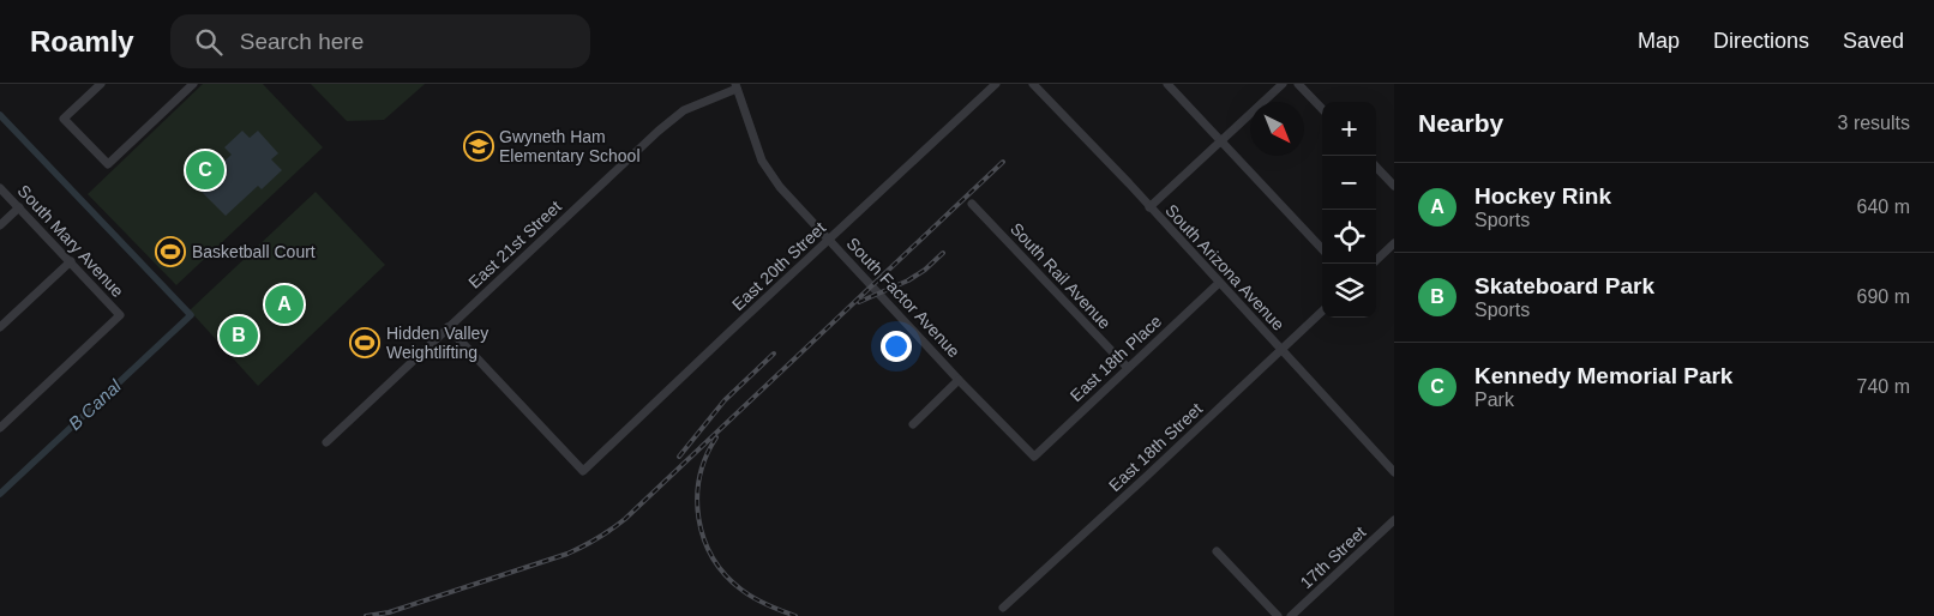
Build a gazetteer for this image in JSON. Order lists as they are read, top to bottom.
{
  "streets": {
    "street": [
      "South Mary Avenue",
      "East 21st Street",
      "East 20th Street",
      "South Arizona Avenue",
      "South Rail Avenue",
      "South Factor Avenue",
      "East 18th Place",
      "East 18th Street",
      "17th Street"
    ]
  },
  "crossings": [
    ["East 21st Street", "East 20th Street"],
    ["East 21st Street", "South Factor Avenue"],
    ["East 20th Street", "South Factor Avenue"],
    ["South Arizona Avenue", "East 18th Place"],
    ["South Arizona Avenue", "East 18th Street"],
    ["South Rail Avenue", "East 18th Place"],
    ["South Factor Avenue", "East 18th Place"]
  ],
  "water": ["B Canal"],
  "places": {
    "school or university": ["Gwyneth Ham Elementary School"],
    "sports": ["Basketball Court", "Hidden Valley Weightlifting"]
  },
  "north": "bottom right",
  "page": {
    "header": "Roamly",
    "search": "Search here",
    "nav": ["Map", "Directions", "Saved"],
    "heading": ["Nearby", "3 results"],
    "map_buttons": ["+", "−"],
    "pins": ["C", "A", "B"],
    "list": [
      {
        "mark": "A",
        "name": "Hockey Rink",
        "note": "Sports",
        "value": "640 m"
      },
      {
        "mark": "B",
        "name": "Skateboard Park",
        "note": "Sports",
        "value": "690 m"
      },
      {
        "mark": "C",
        "name": "Kennedy Memorial Park",
        "note": "Park",
        "value": "740 m"
      }
    ]
  }
}
